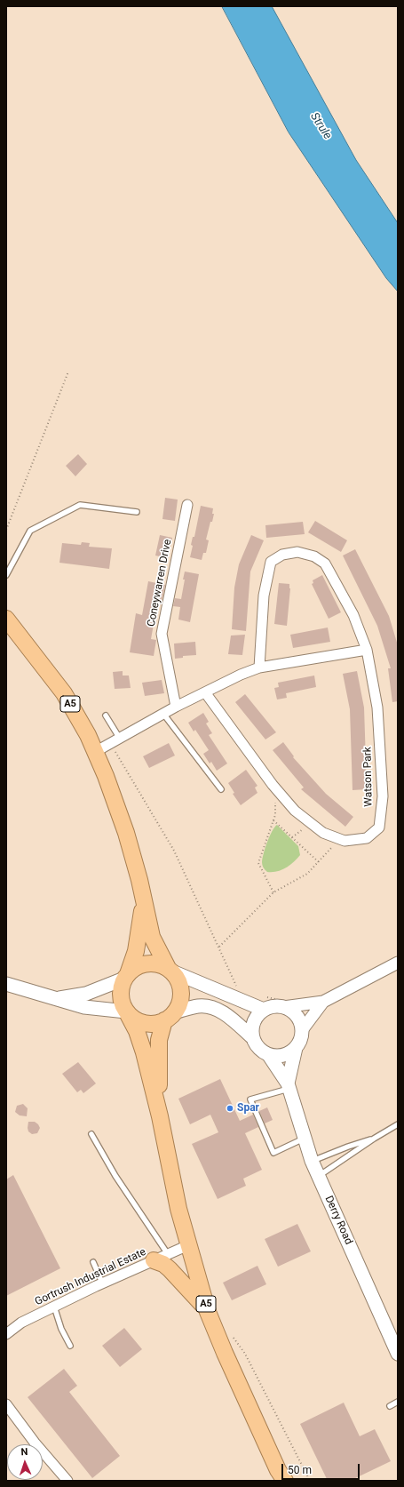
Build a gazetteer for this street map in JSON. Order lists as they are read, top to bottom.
{
  "streets": {
    "highway": ["A5"],
    "main road": ["Derry Road"],
    "street": ["Coneywarren Drive", "Watson Park", "Gortrush Industrial Estate"]
  },
  "crossings": [
    ["A5", "Gortrush Industrial Estate"]
  ],
  "water": ["Strule"],
  "places": ["Spar"],
  "scale_bar": "50 m",
  "north": "top"
}
